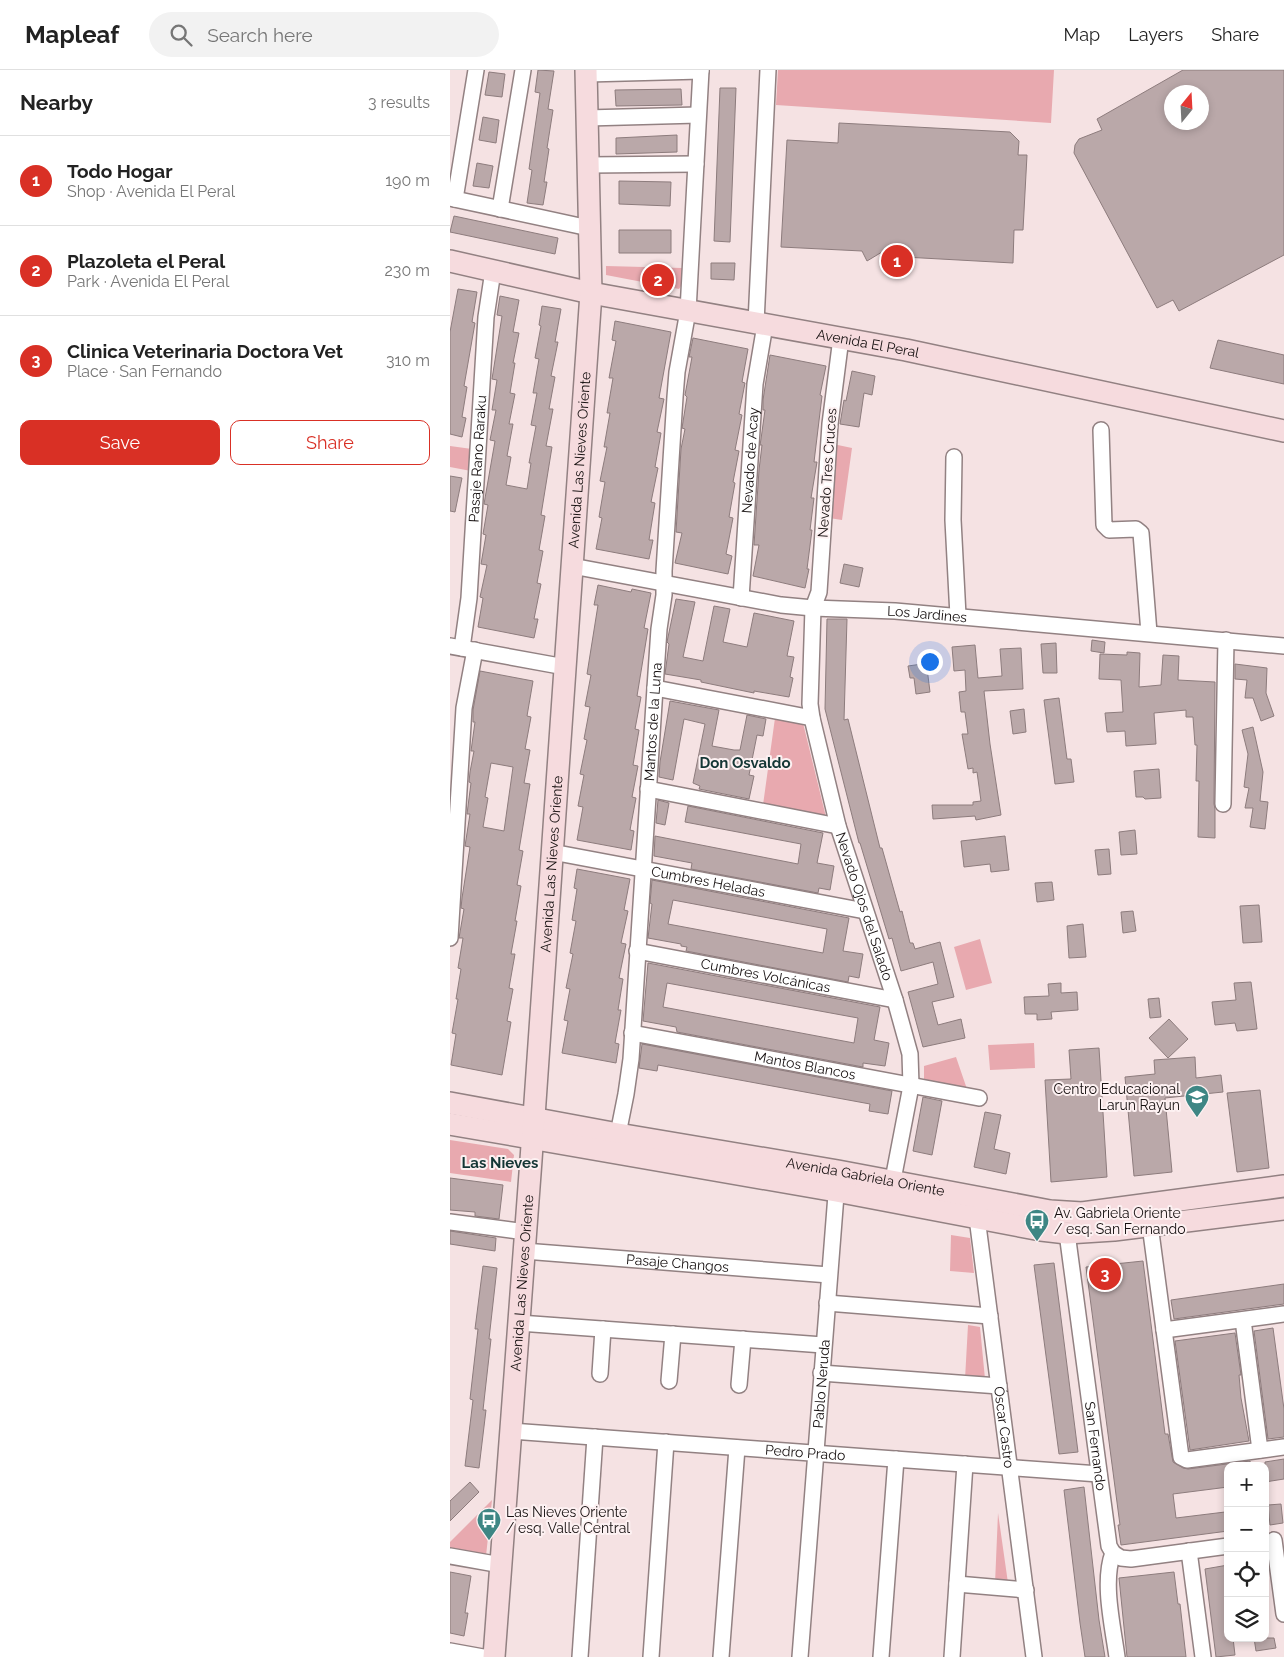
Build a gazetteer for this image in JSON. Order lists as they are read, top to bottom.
{
  "streets": {
    "street": [
      "Avenida El Peral",
      "Pasaje Rano Raraku",
      "Avenida Las Nieves Oriente",
      "Nevado de Acay",
      "Nevado Tres Cruces",
      "Los Jardines",
      "Mantos de la Luna",
      "Cumbres Heladas",
      "Nevado Ojos del Salado",
      "Cumbres Volcánicas",
      "Mantos Blancos",
      "Avenida Gabriela Oriente",
      "Pasaje Changos",
      "Pablo Neruda",
      "Óscar Castro",
      "San Fernando",
      "Pedro Prado"
    ]
  },
  "crossings": [
    ["Avenida El Peral", "Pasaje Rano Raraku"],
    ["Avenida El Peral", "Avenida Las Nieves Oriente"],
    ["Avenida El Peral", "Nevado de Acay"],
    ["Avenida El Peral", "Nevado Tres Cruces"],
    ["Avenida El Peral", "Mantos de la Luna"],
    ["Avenida Las Nieves Oriente", "Los Jardines"],
    ["Avenida Las Nieves Oriente", "Cumbres Heladas"],
    ["Avenida Las Nieves Oriente", "Avenida Gabriela Oriente"],
    ["Avenida Las Nieves Oriente", "Pasaje Changos"],
    ["Avenida Las Nieves Oriente", "Pedro Prado"],
    ["Nevado de Acay", "Los Jardines"],
    ["Nevado Tres Cruces", "Los Jardines"],
    ["Nevado Tres Cruces", "Nevado Ojos del Salado"],
    ["Los Jardines", "Mantos de la Luna"],
    ["Los Jardines", "Nevado Ojos del Salado"],
    ["Mantos de la Luna", "Cumbres Heladas"],
    ["Mantos de la Luna", "Cumbres Volcánicas"],
    ["Mantos de la Luna", "Mantos Blancos"],
    ["Mantos de la Luna", "Avenida Gabriela Oriente"],
    ["Cumbres Heladas", "Nevado Ojos del Salado"],
    ["Nevado Ojos del Salado", "Cumbres Volcánicas"],
    ["Nevado Ojos del Salado", "Mantos Blancos"],
    ["Nevado Ojos del Salado", "Avenida Gabriela Oriente"],
    ["Avenida Gabriela Oriente", "Pablo Neruda"],
    ["Avenida Gabriela Oriente", "Óscar Castro"],
    ["Avenida Gabriela Oriente", "San Fernando"],
    ["Pasaje Changos", "Pablo Neruda"],
    ["Pablo Neruda", "Pedro Prado"],
    ["Óscar Castro", "Pedro Prado"],
    ["San Fernando", "Pedro Prado"]
  ],
  "districts": ["Don Osvaldo", "Las Nieves"],
  "places": {
    "school or university": ["Centro Educacional Larun Rayun"],
    "bus stop": ["Av. Gabriela Oriente / esq. San Fernando", "Las Nieves Oriente / esq. Valle Central"]
  },
  "north": "top",
  "page": {
    "header": "Mapleaf",
    "search": "Search here",
    "nav": ["Map", "Layers", "Share"],
    "heading": ["Nearby", "3 results"],
    "list": [
      {
        "mark": "1",
        "name": "Todo Hogar",
        "note": "Shop · Avenida El Peral",
        "value": "190 m"
      },
      {
        "mark": "2",
        "name": "Plazoleta el Peral",
        "note": "Park · Avenida El Peral",
        "value": "230 m"
      },
      {
        "mark": "3",
        "name": "Clinica Veterinaria Doctora Vet",
        "note": "Place · San Fernando",
        "value": "310 m"
      }
    ],
    "pins": ["1", "2", "3"],
    "buttons": ["Save", "Share"],
    "map_buttons": ["+", "−"]
  }
}
